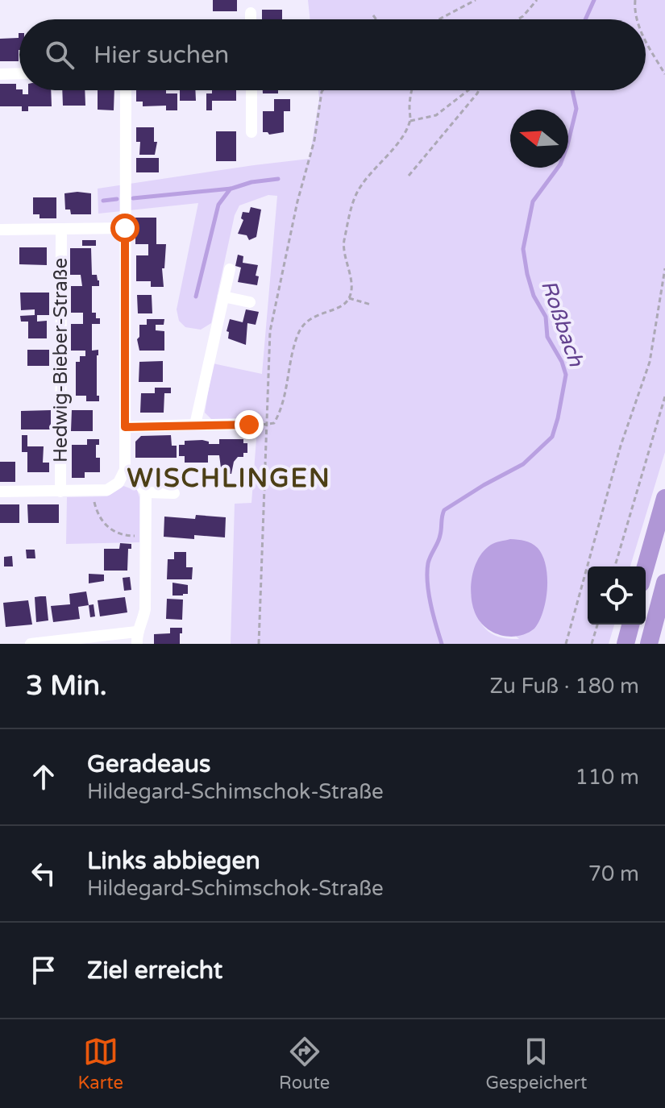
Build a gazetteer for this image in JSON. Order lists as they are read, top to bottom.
{
  "streets": {
    "street": ["Hedwig-Bieber-Straße"]
  },
  "districts": ["WISCHLINGEN"],
  "water": ["Roßbach"],
  "north": "left",
  "page": {
    "search": "Hier suchen",
    "heading": ["3 Min.", "Zu Fuß · 180 m"],
    "list": [
      ["Geradeaus", "Hildegard-Schimschok-Straße", "110 m"],
      ["Links abbiegen", "Hildegard-Schimschok-Straße", "70 m"],
      "Ziel erreicht"
    ],
    "nav": ["Karte", "Route", "Gespeichert"]
  }
}
